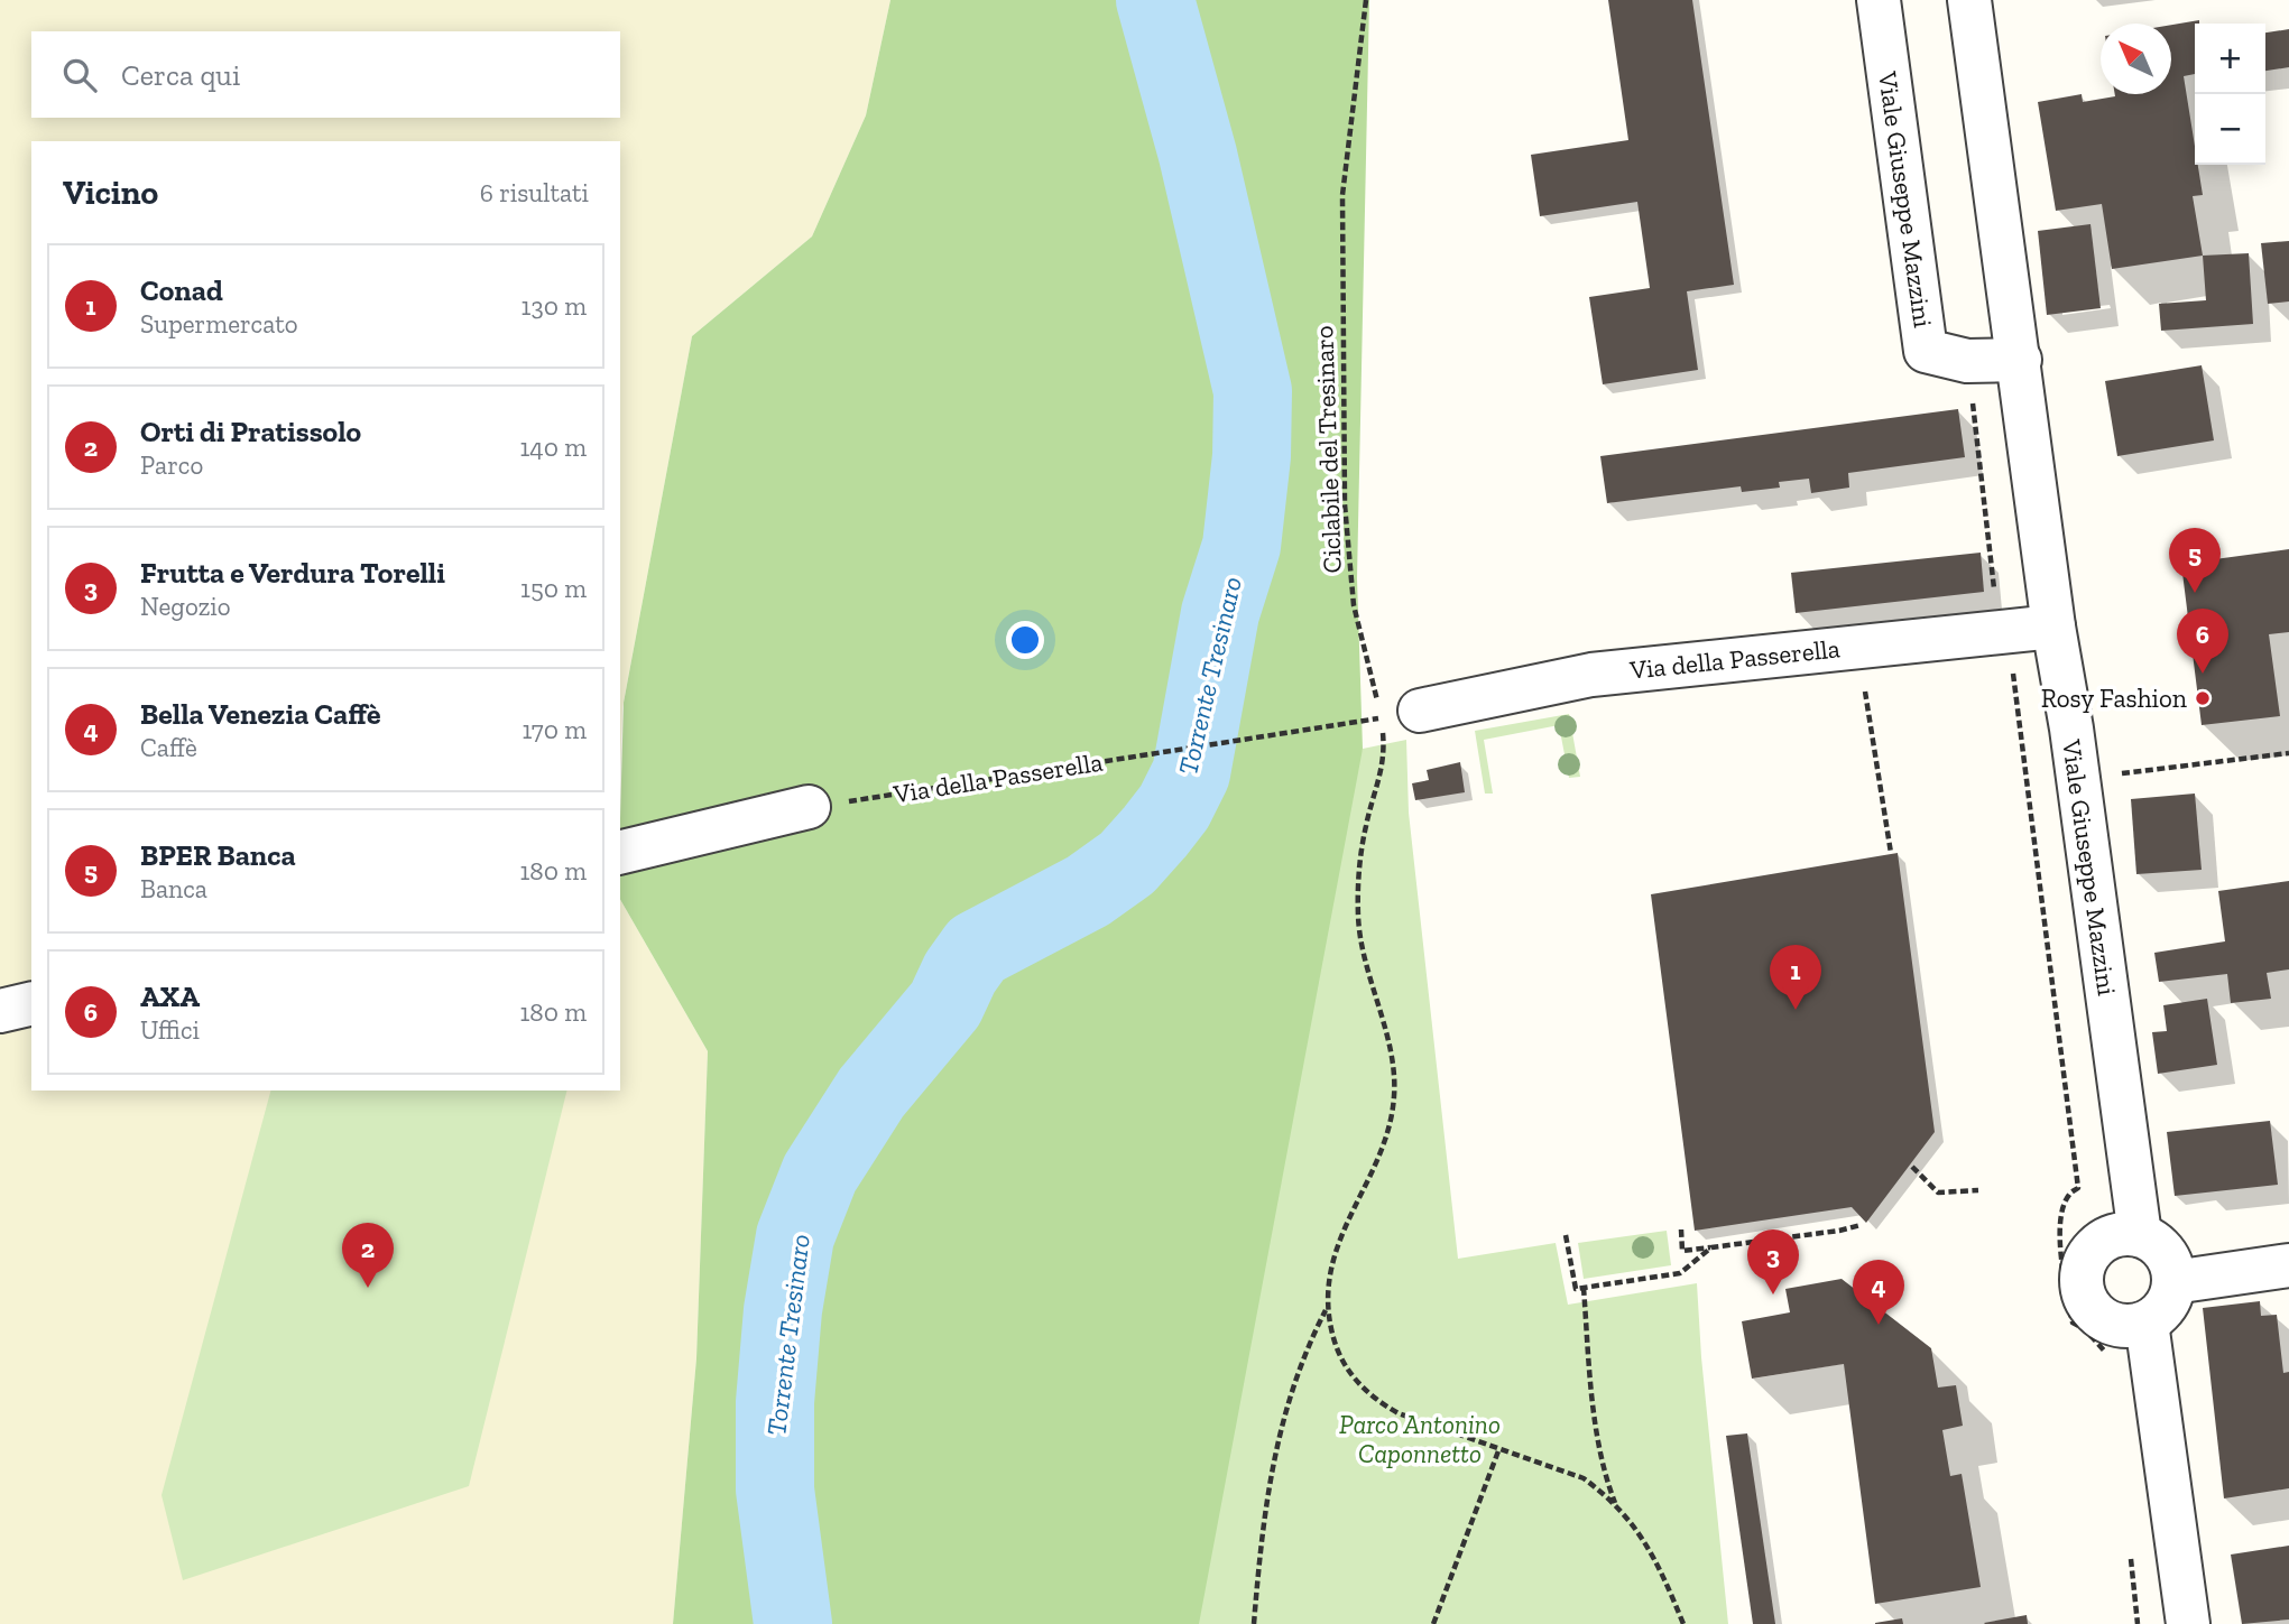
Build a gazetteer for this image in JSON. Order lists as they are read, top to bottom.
{
  "streets": {
    "street": ["Viale Giuseppe Mazzini", "Via della Passerella"],
    "path": ["Ciclabile del Tresinaro"]
  },
  "crossings": [
    ["Viale Giuseppe Mazzini", "Via della Passerella"],
    ["Ciclabile del Tresinaro", "Via della Passerella"]
  ],
  "water": ["Torrente Tresinaro"],
  "parks": ["Parco Antonino Caponnetto"],
  "places": ["Rosy Fashion"],
  "north": "top left",
  "page": {
    "map_buttons": ["+", "−"],
    "search": "Cerca qui",
    "heading": ["Vicino", "6 risultati"],
    "list": [
      {
        "mark": "1",
        "name": "Conad",
        "note": "Supermercato",
        "value": "130 m"
      },
      {
        "mark": "2",
        "name": "Orti di Pratissolo",
        "note": "Parco",
        "value": "140 m"
      },
      {
        "mark": "3",
        "name": "Frutta e Verdura Torelli",
        "note": "Negozio",
        "value": "150 m"
      },
      {
        "mark": "4",
        "name": "Bella Venezia Caffè",
        "note": "Caffè",
        "value": "170 m"
      },
      {
        "mark": "5",
        "name": "BPER Banca",
        "note": "Banca",
        "value": "180 m"
      },
      {
        "mark": "6",
        "name": "AXA",
        "note": "Uffici",
        "value": "180 m"
      }
    ],
    "pins": [
      "5",
      "6",
      "1",
      "2",
      "3",
      "4"
    ]
  }
}
